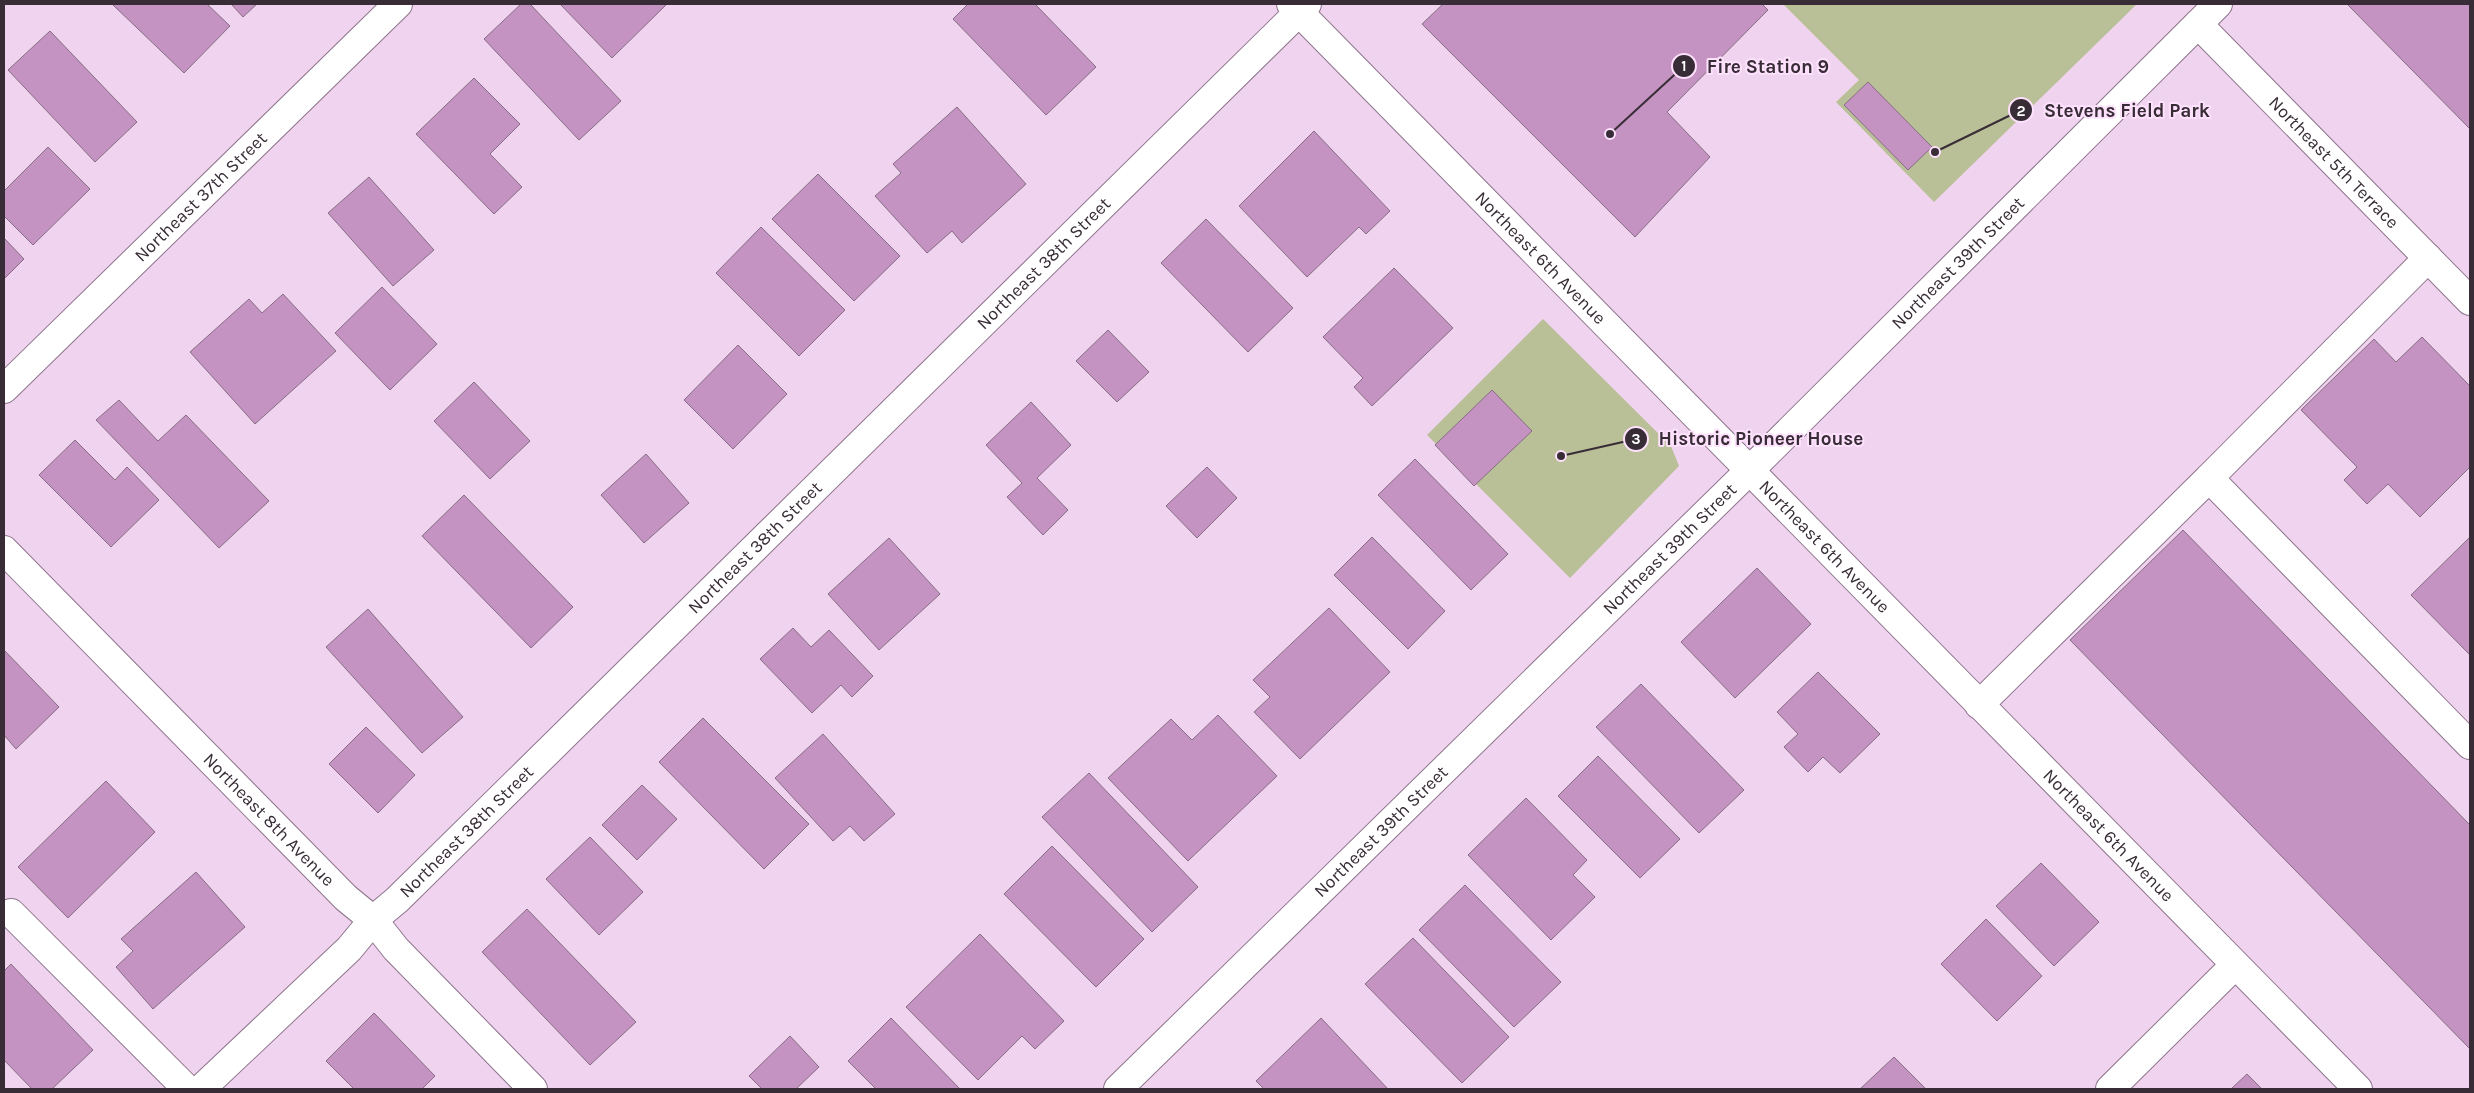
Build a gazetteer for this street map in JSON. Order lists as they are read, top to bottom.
{
  "streets": {
    "street": [
      "Northeast 5th Terrace",
      "Northeast 37th Street",
      "Northeast 6th Avenue",
      "Northeast 39th Street",
      "Northeast 38th Street",
      "Northeast 8th Avenue"
    ]
  },
  "crossings": [
    ["Northeast 5th Terrace", "Northeast 39th Street"],
    ["Northeast 6th Avenue", "Northeast 39th Street"],
    ["Northeast 6th Avenue", "Northeast 38th Street"],
    ["Northeast 38th Street", "Northeast 8th Avenue"]
  ],
  "places": ["Fire Station 9", "Stevens Field Park", "Historic Pioneer House"]
}
